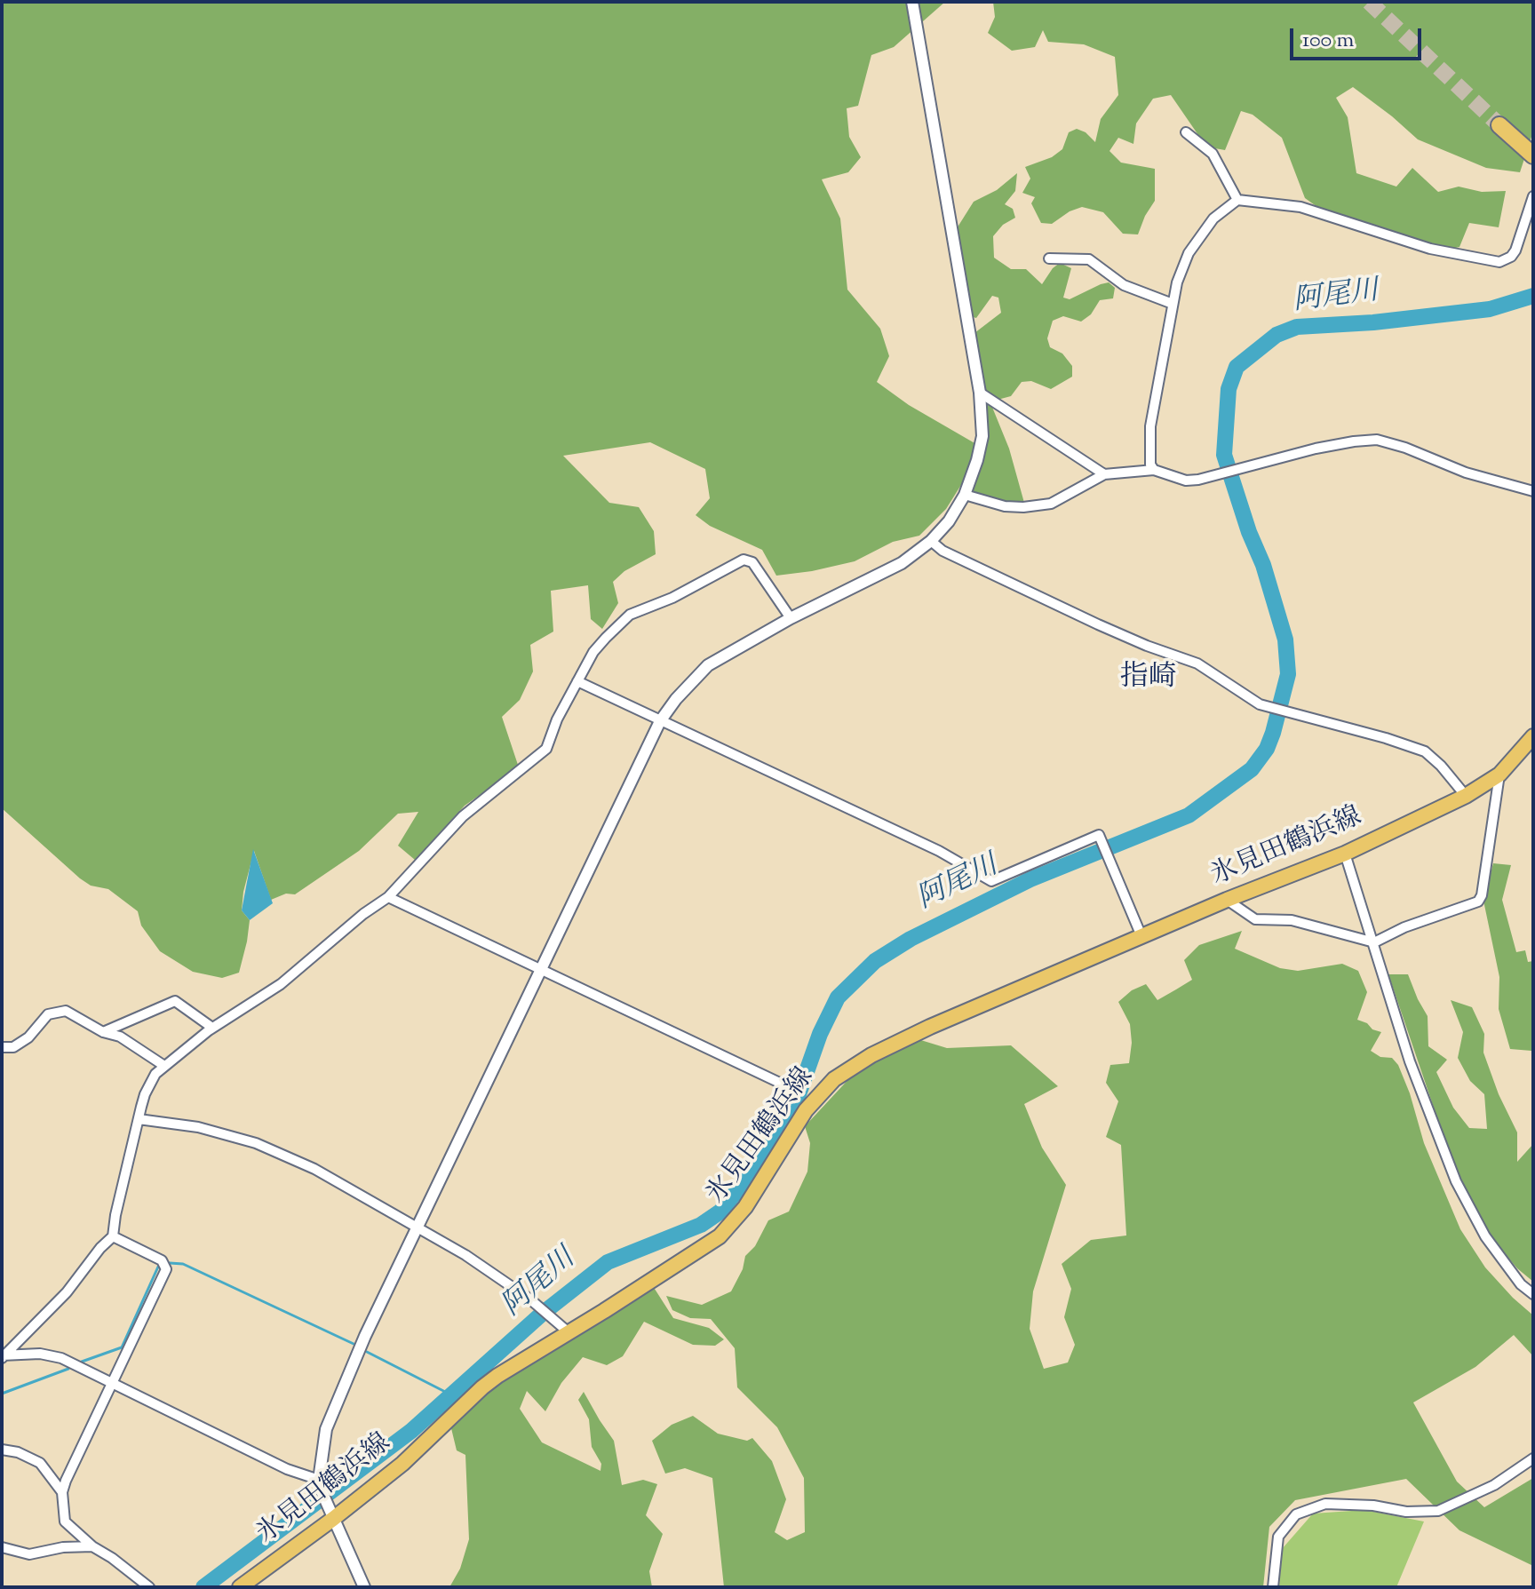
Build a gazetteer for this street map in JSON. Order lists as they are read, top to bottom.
{
  "streets": {
    "main road": ["氷見田鶴浜線"]
  },
  "districts": ["指崎"],
  "water": ["阿尾川"],
  "scale_bar": "100 m"
}
